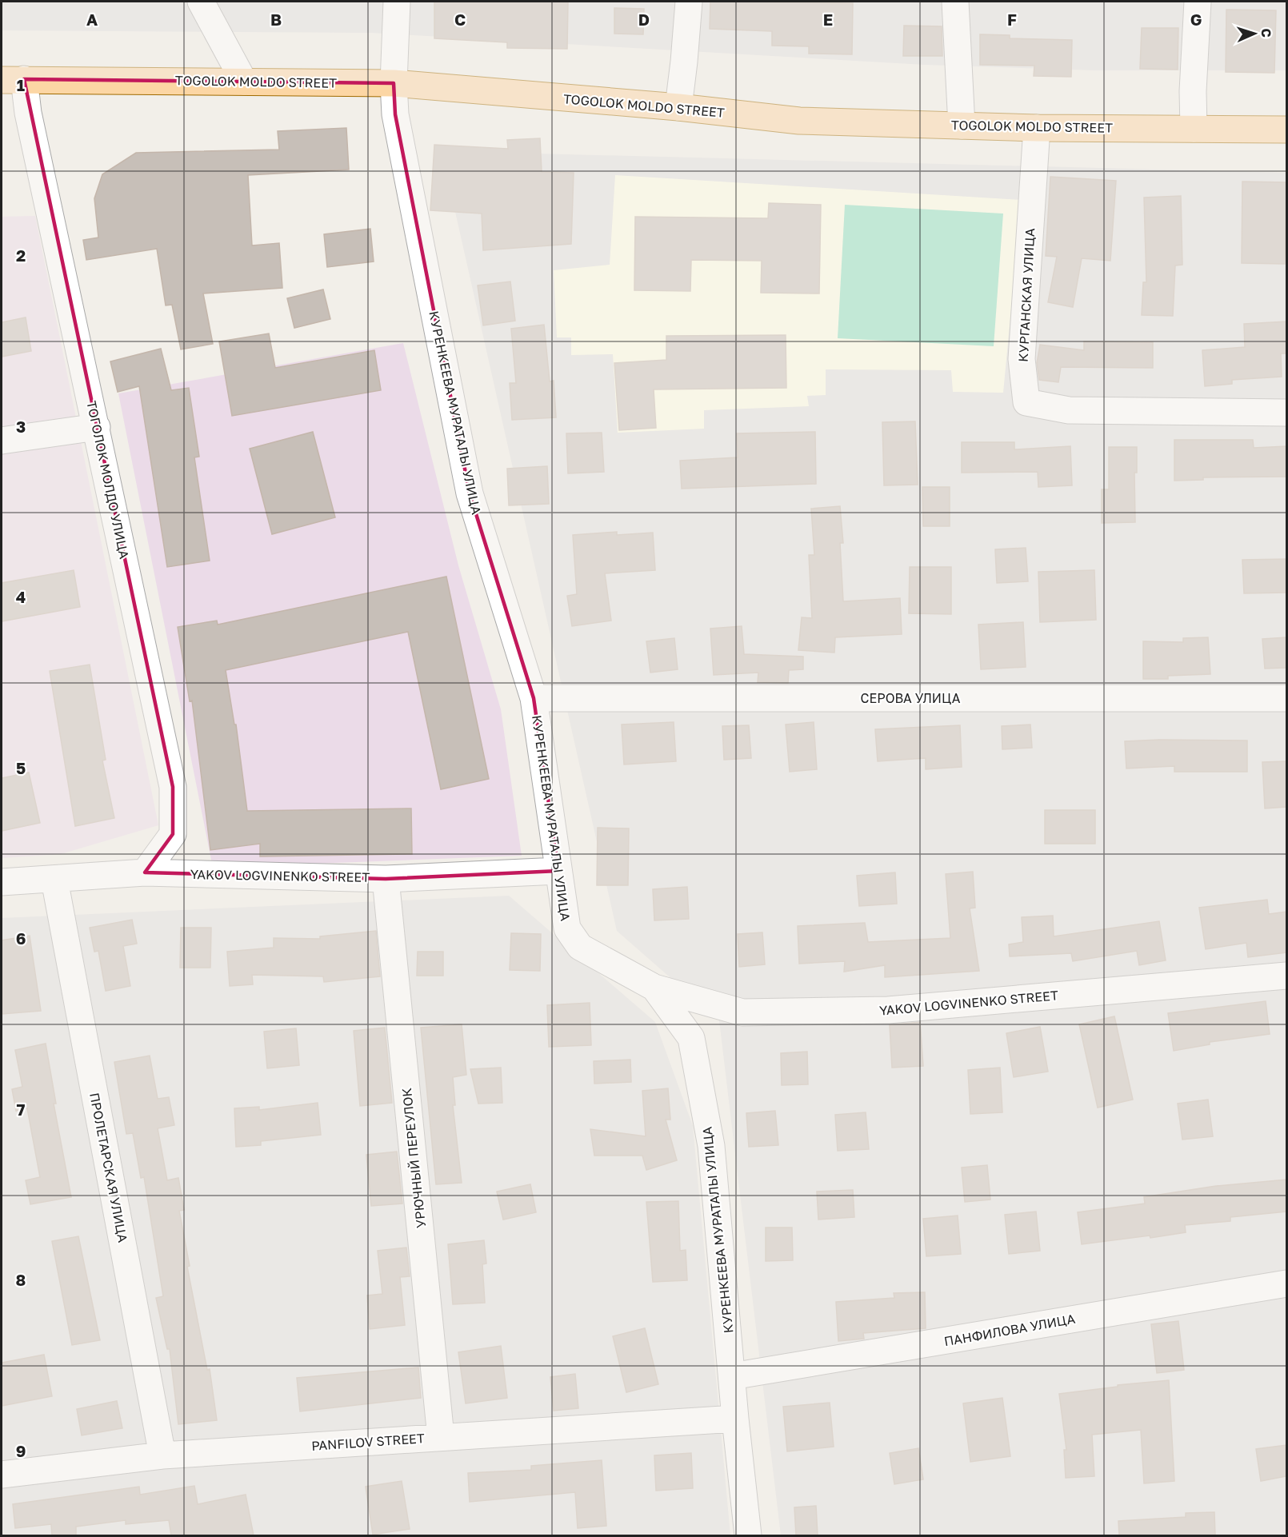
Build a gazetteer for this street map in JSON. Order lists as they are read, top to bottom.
{
  "streets": {
    "main road": ["TOGOLOK MOLDO STREET"],
    "street": [
      "КУРГАНСКАЯ УЛИЦА",
      "КУРЕНКЕЕВА МУРАТАЛЫ УЛИЦА",
      "ТОГОЛОК МОЛДО УЛИЦА",
      "СЕРОВА УЛИЦА",
      "YAKOV LOGVINENKO STREET",
      "УРЮЧНЫЙ ПЕРЕУЛОК",
      "ПРОЛЕТАРСКАЯ УЛИЦА",
      "ПАНФИЛОВА УЛИЦА",
      "PANFILOV STREET"
    ]
  },
  "crossings": [
    ["TOGOLOK MOLDO STREET", "КУРГАНСКАЯ УЛИЦА"],
    ["TOGOLOK MOLDO STREET", "КУРЕНКЕЕВА МУРАТАЛЫ УЛИЦА"],
    ["TOGOLOK MOLDO STREET", "ТОГОЛОК МОЛДО УЛИЦА"],
    ["КУРЕНКЕЕВА МУРАТАЛЫ УЛИЦА", "СЕРОВА УЛИЦА"],
    ["КУРЕНКЕЕВА МУРАТАЛЫ УЛИЦА", "YAKOV LOGVINENKO STREET"],
    ["КУРЕНКЕЕВА МУРАТАЛЫ УЛИЦА", "ПАНФИЛОВА УЛИЦА"],
    ["КУРЕНКЕЕВА МУРАТАЛЫ УЛИЦА", "PANFILOV STREET"],
    ["ТОГОЛОК МОЛДО УЛИЦА", "YAKOV LOGVINENKO STREET"],
    ["YAKOV LOGVINENKO STREET", "УРЮЧНЫЙ ПЕРЕУЛОК"],
    ["YAKOV LOGVINENKO STREET", "ПРОЛЕТАРСКАЯ УЛИЦА"],
    ["УРЮЧНЫЙ ПЕРЕУЛОК", "PANFILOV STREET"],
    ["ПРОЛЕТАРСКАЯ УЛИЦА", "PANFILOV STREET"]
  ],
  "north": "right",
  "grid": {
    "columns": [
      "A",
      "B",
      "C",
      "D",
      "E",
      "F",
      "G"
    ],
    "rows": [
      "1",
      "2",
      "3",
      "4",
      "5",
      "6",
      "7",
      "8",
      "9"
    ]
  }
}
